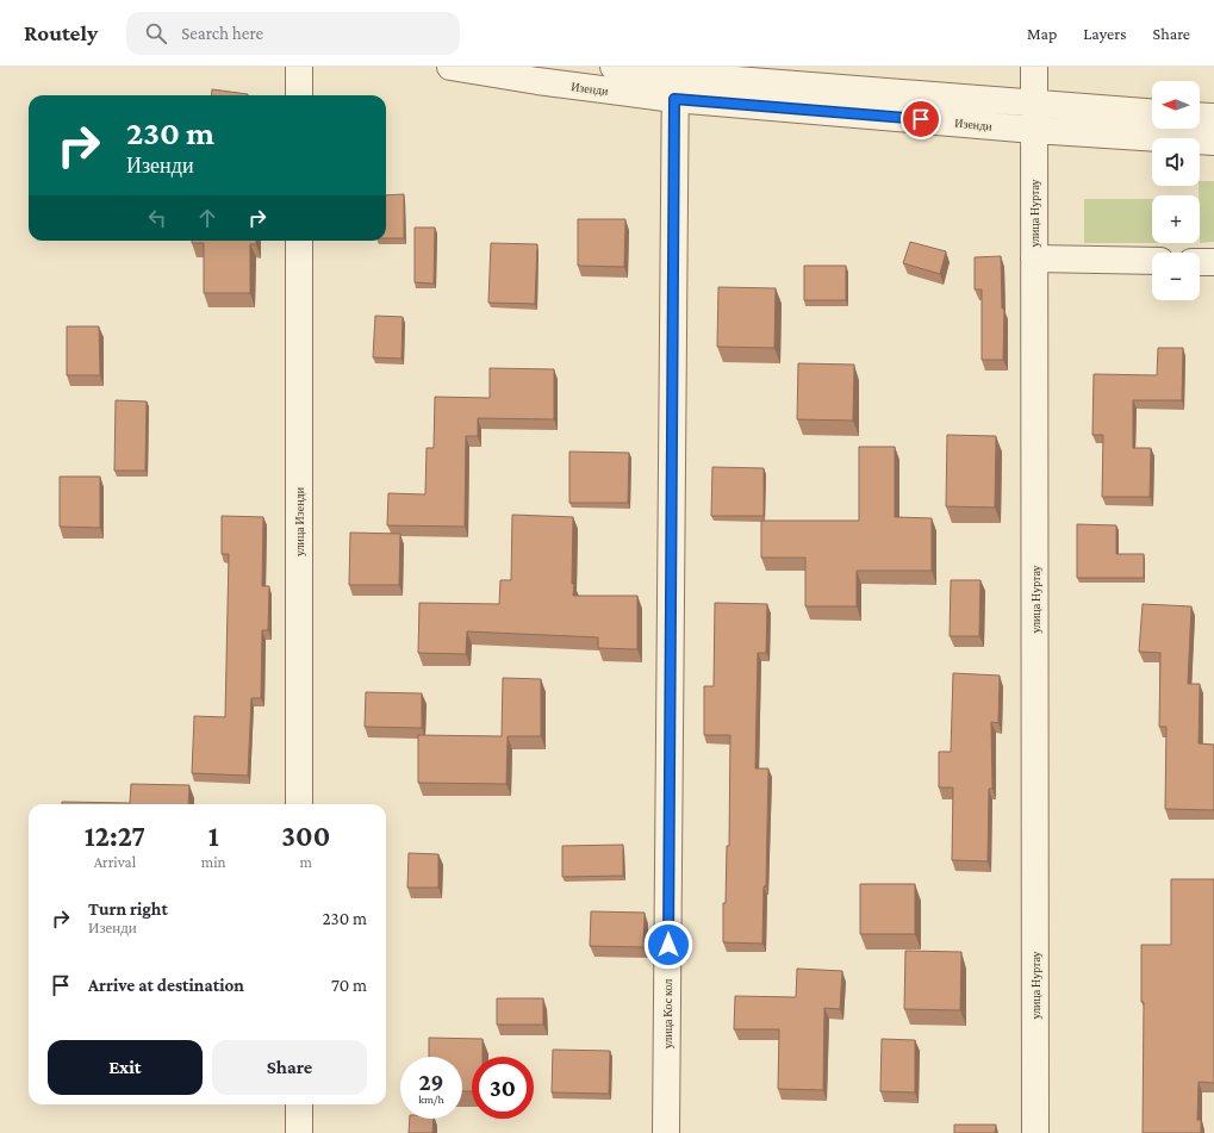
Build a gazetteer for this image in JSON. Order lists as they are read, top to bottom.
{
  "streets": {
    "street": [
      "Изенди",
      "улица Нуртау",
      "улица Изенди",
      "улица Кос кол"
    ]
  },
  "crossings": [
    ["Изенди", "улица Нуртау"],
    ["Изенди", "улица Кос кол"]
  ],
  "north": "left",
  "page": {
    "header": "Routely",
    "search": "Search here",
    "nav": ["Map", "Layers", "Share"],
    "map_buttons": ["+", "−"],
    "turn": ["230 m", "Изенди"],
    "eta": [
      "12:27",
      "Arrival",
      "1",
      "min",
      "300",
      "m"
    ],
    "list": [
      {
        "name": "Turn right",
        "note": "Изенди",
        "value": "230 m"
      },
      {
        "name": "Arrive at destination",
        "value": "70 m"
      }
    ],
    "buttons": ["Exit", "Share"],
    "speed": "29 km/h",
    "limit": "30"
  }
}
